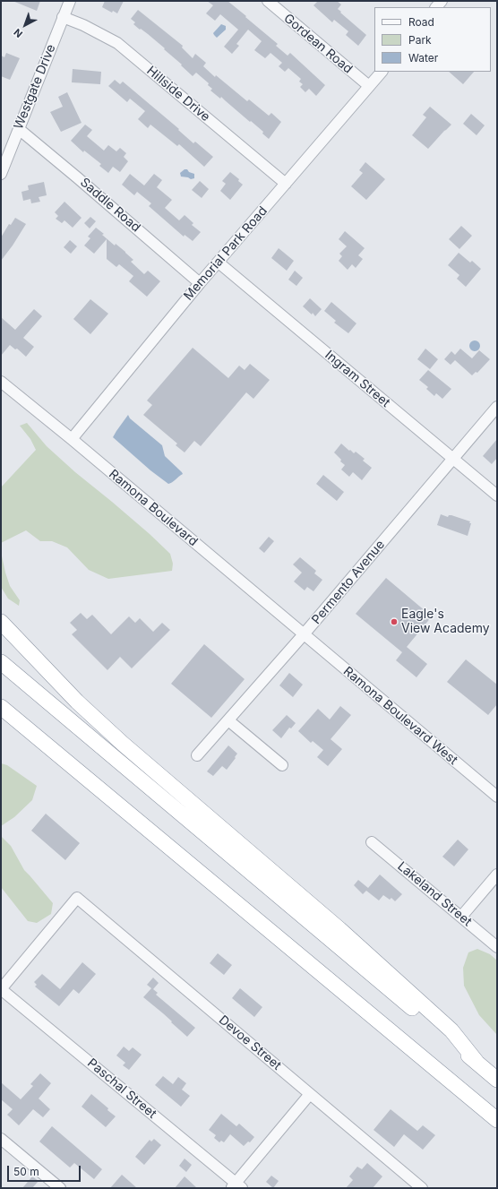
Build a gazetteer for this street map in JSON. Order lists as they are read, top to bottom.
{
  "streets": {
    "street": [
      "Gordean Road",
      "Westgate Drive",
      "Hillside Drive",
      "Saddle Road",
      "Memorial Park Road",
      "Ingram Street",
      "Ramona Boulevard",
      "Permento Avenue",
      "Ramona Boulevard West",
      "Lakeland Street",
      "Devoe Street",
      "Paschal Street"
    ]
  },
  "crossings": [
    ["Gordean Road", "Memorial Park Road"],
    ["Westgate Drive", "Hillside Drive"],
    ["Westgate Drive", "Saddle Road"],
    ["Hillside Drive", "Memorial Park Road"],
    ["Saddle Road", "Memorial Park Road"],
    ["Memorial Park Road", "Ingram Street"],
    ["Memorial Park Road", "Ramona Boulevard"],
    ["Ingram Street", "Permento Avenue"],
    ["Ramona Boulevard", "Permento Avenue"],
    ["Ramona Boulevard", "Ramona Boulevard West"],
    ["Permento Avenue", "Ramona Boulevard West"],
    ["Devoe Street", "Paschal Street"]
  ],
  "places": ["Eagle's View Academy"],
  "legend": ["Road", "Park", "Water"],
  "scale_bar": "50 m",
  "north": "bottom left"
}
